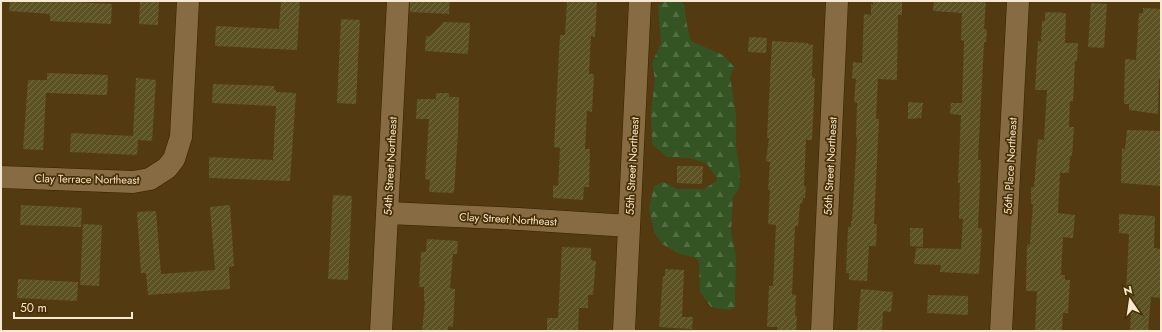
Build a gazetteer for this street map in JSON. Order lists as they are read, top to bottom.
{
  "streets": {
    "street": [
      "54th Street Northeast",
      "55th Street Northeast",
      "56th Street Northeast",
      "56th Place Northeast",
      "Clay Terrace Northeast",
      "Clay Street Northeast"
    ]
  },
  "crossings": [
    ["54th Street Northeast", "Clay Street Northeast"],
    ["55th Street Northeast", "Clay Street Northeast"]
  ],
  "scale_bar": "50 m",
  "north": "top"
}
